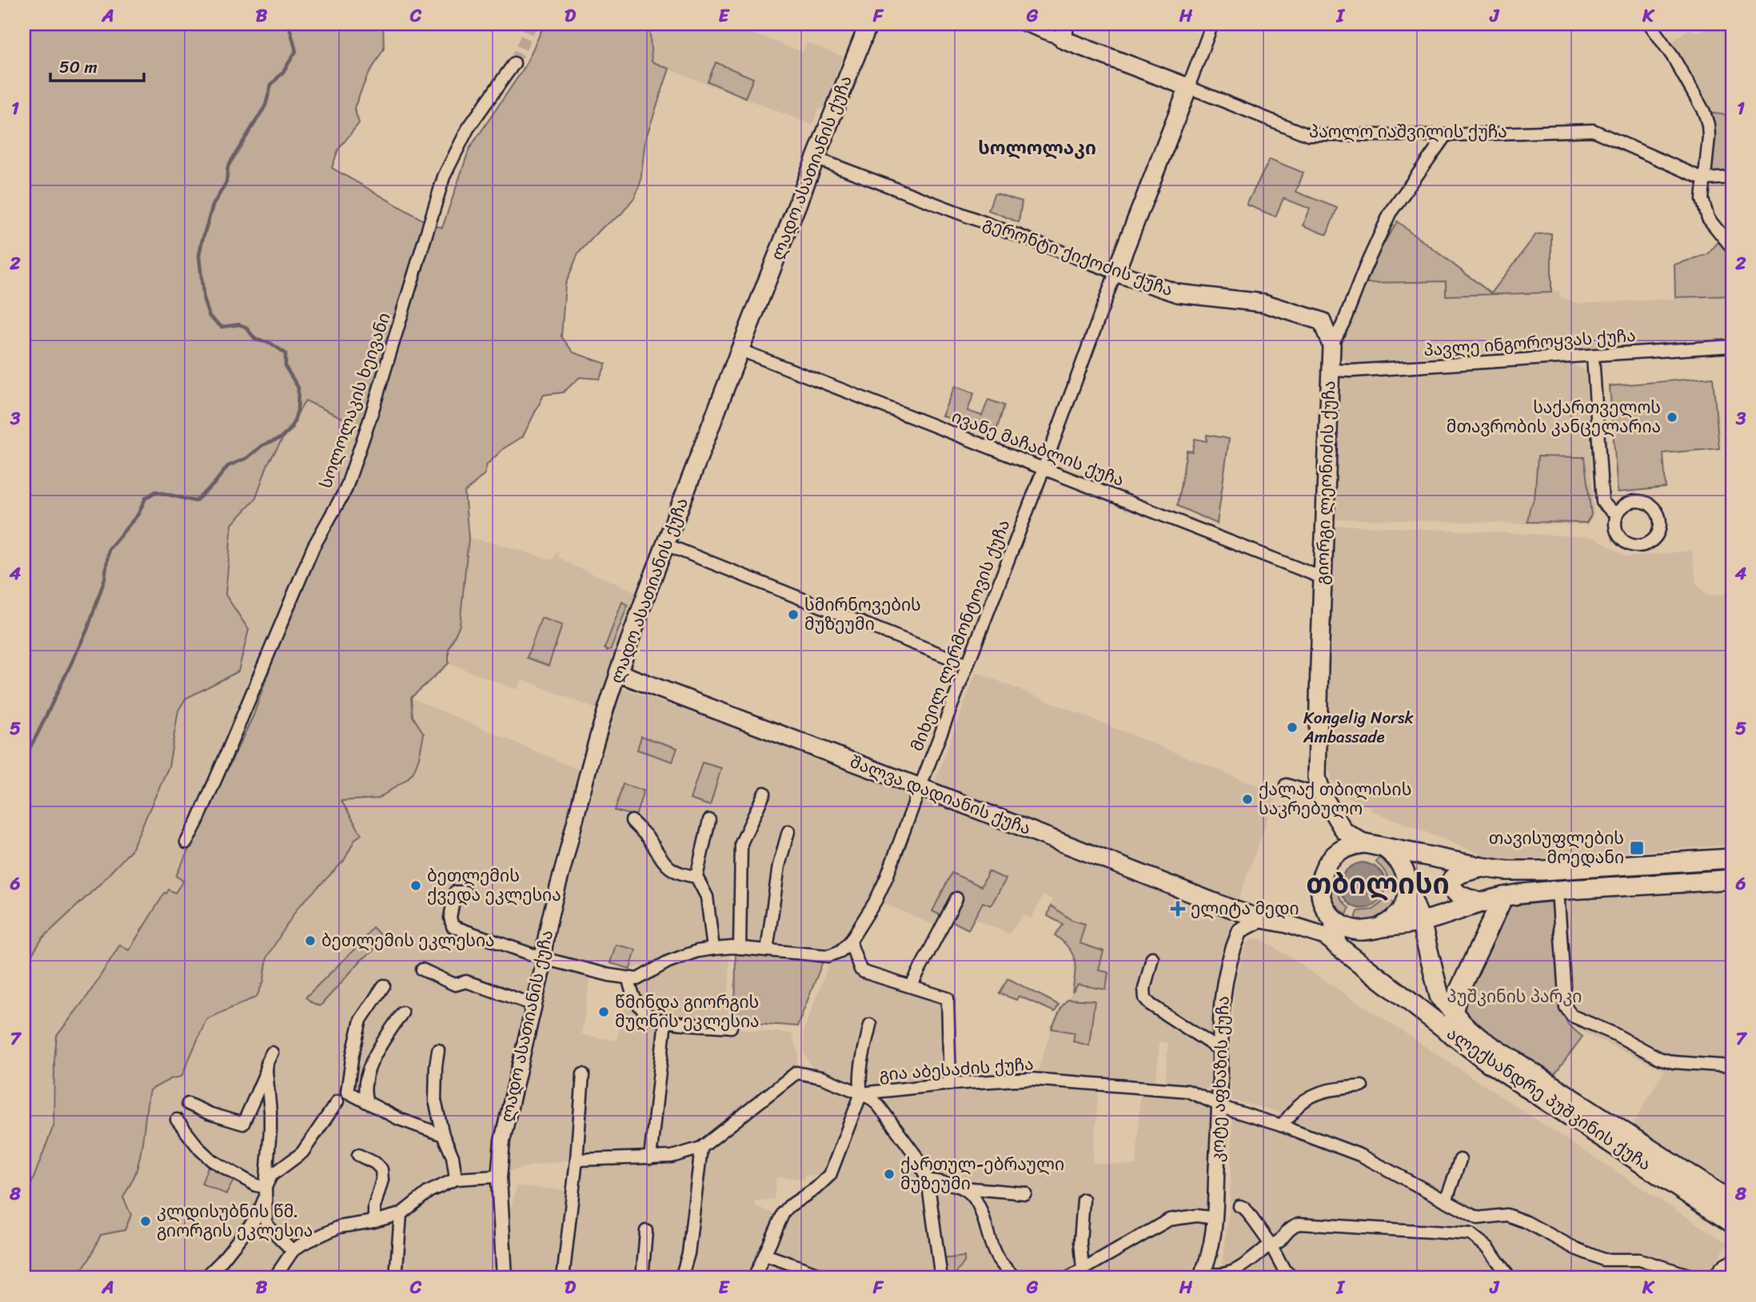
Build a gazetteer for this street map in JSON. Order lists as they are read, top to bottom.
{
  "streets": {
    "main road": [
      "პაოლო იაშვილის ქუჩა",
      "ლადო ასათიანის ქუჩა",
      "გერონტი ქიქოძის ქუჩა",
      "გიორგი ლეონიძის ქუჩა",
      "შალვა დადიანის ქუჩა",
      "ალექსანდრე პუშკინის ქუჩა"
    ],
    "street": [
      "პავლე ინგოროყვას ქუჩა",
      "სოლოლაკის ხეივანი",
      "ივანე მაჩაბლის ქუჩა",
      "მიხეილ ლერმონტოვის ქუჩა",
      "გია აბესაძის ქუჩა",
      "კოტე აფხაზის ქუჩა"
    ]
  },
  "crossings": [
    ["პაოლო იაშვილის ქუჩა", "გიორგი ლეონიძის ქუჩა"],
    ["ლადო ასათიანის ქუჩა", "გერონტი ქიქოძის ქუჩა"],
    ["ლადო ასათიანის ქუჩა", "ივანე მაჩაბლის ქუჩა"],
    ["ლადო ასათიანის ქუჩა", "შალვა დადიანის ქუჩა"],
    ["გერონტი ქიქოძის ქუჩა", "გიორგი ლეონიძის ქუჩა"],
    ["გერონტი ქიქოძის ქუჩა", "მიხეილ ლერმონტოვის ქუჩა"],
    ["პავლე ინგოროყვას ქუჩა", "გიორგი ლეონიძის ქუჩა"],
    ["ივანე მაჩაბლის ქუჩა", "გიორგი ლეონიძის ქუჩა"],
    ["ივანე მაჩაბლის ქუჩა", "მიხეილ ლერმონტოვის ქუჩა"],
    ["მიხეილ ლერმონტოვის ქუჩა", "შალვა დადიანის ქუჩა"],
    ["შალვა დადიანის ქუჩა", "კოტე აფხაზის ქუჩა"],
    ["გია აბესაძის ქუჩა", "კოტე აფხაზის ქუჩა"]
  ],
  "districts": ["სოლოლაკი", "თბილისი"],
  "parks": ["პუშკინის პარკი"],
  "places": {
    "other": [
      "საქართველოს მთავრობის კანცელარია",
      "სმირნოვების მუზეუმი",
      "Kongelig Norsk Ambassade",
      "ქალაქ თბილისის საკრებულო",
      "ბეთლემის ქვედა ეკლესია",
      "ბეთლემის ეკლესია",
      "წმინდა გიორგის მუღნის ეკლესია",
      "ქართულ-ებრაული მუზეუმი",
      "კლდისუბნის წმ. გიორგის ეკლესია"
    ],
    "transit": ["თავისუფლების მოედანი"],
    "health": ["ელიტა მედი"]
  },
  "scale_bar": "50 m",
  "grid": {
    "columns": [
      "A",
      "B",
      "C",
      "D",
      "E",
      "F",
      "G",
      "H",
      "I",
      "J",
      "K"
    ],
    "rows": [
      "1",
      "2",
      "3",
      "4",
      "5",
      "6",
      "7",
      "8"
    ]
  }
}
